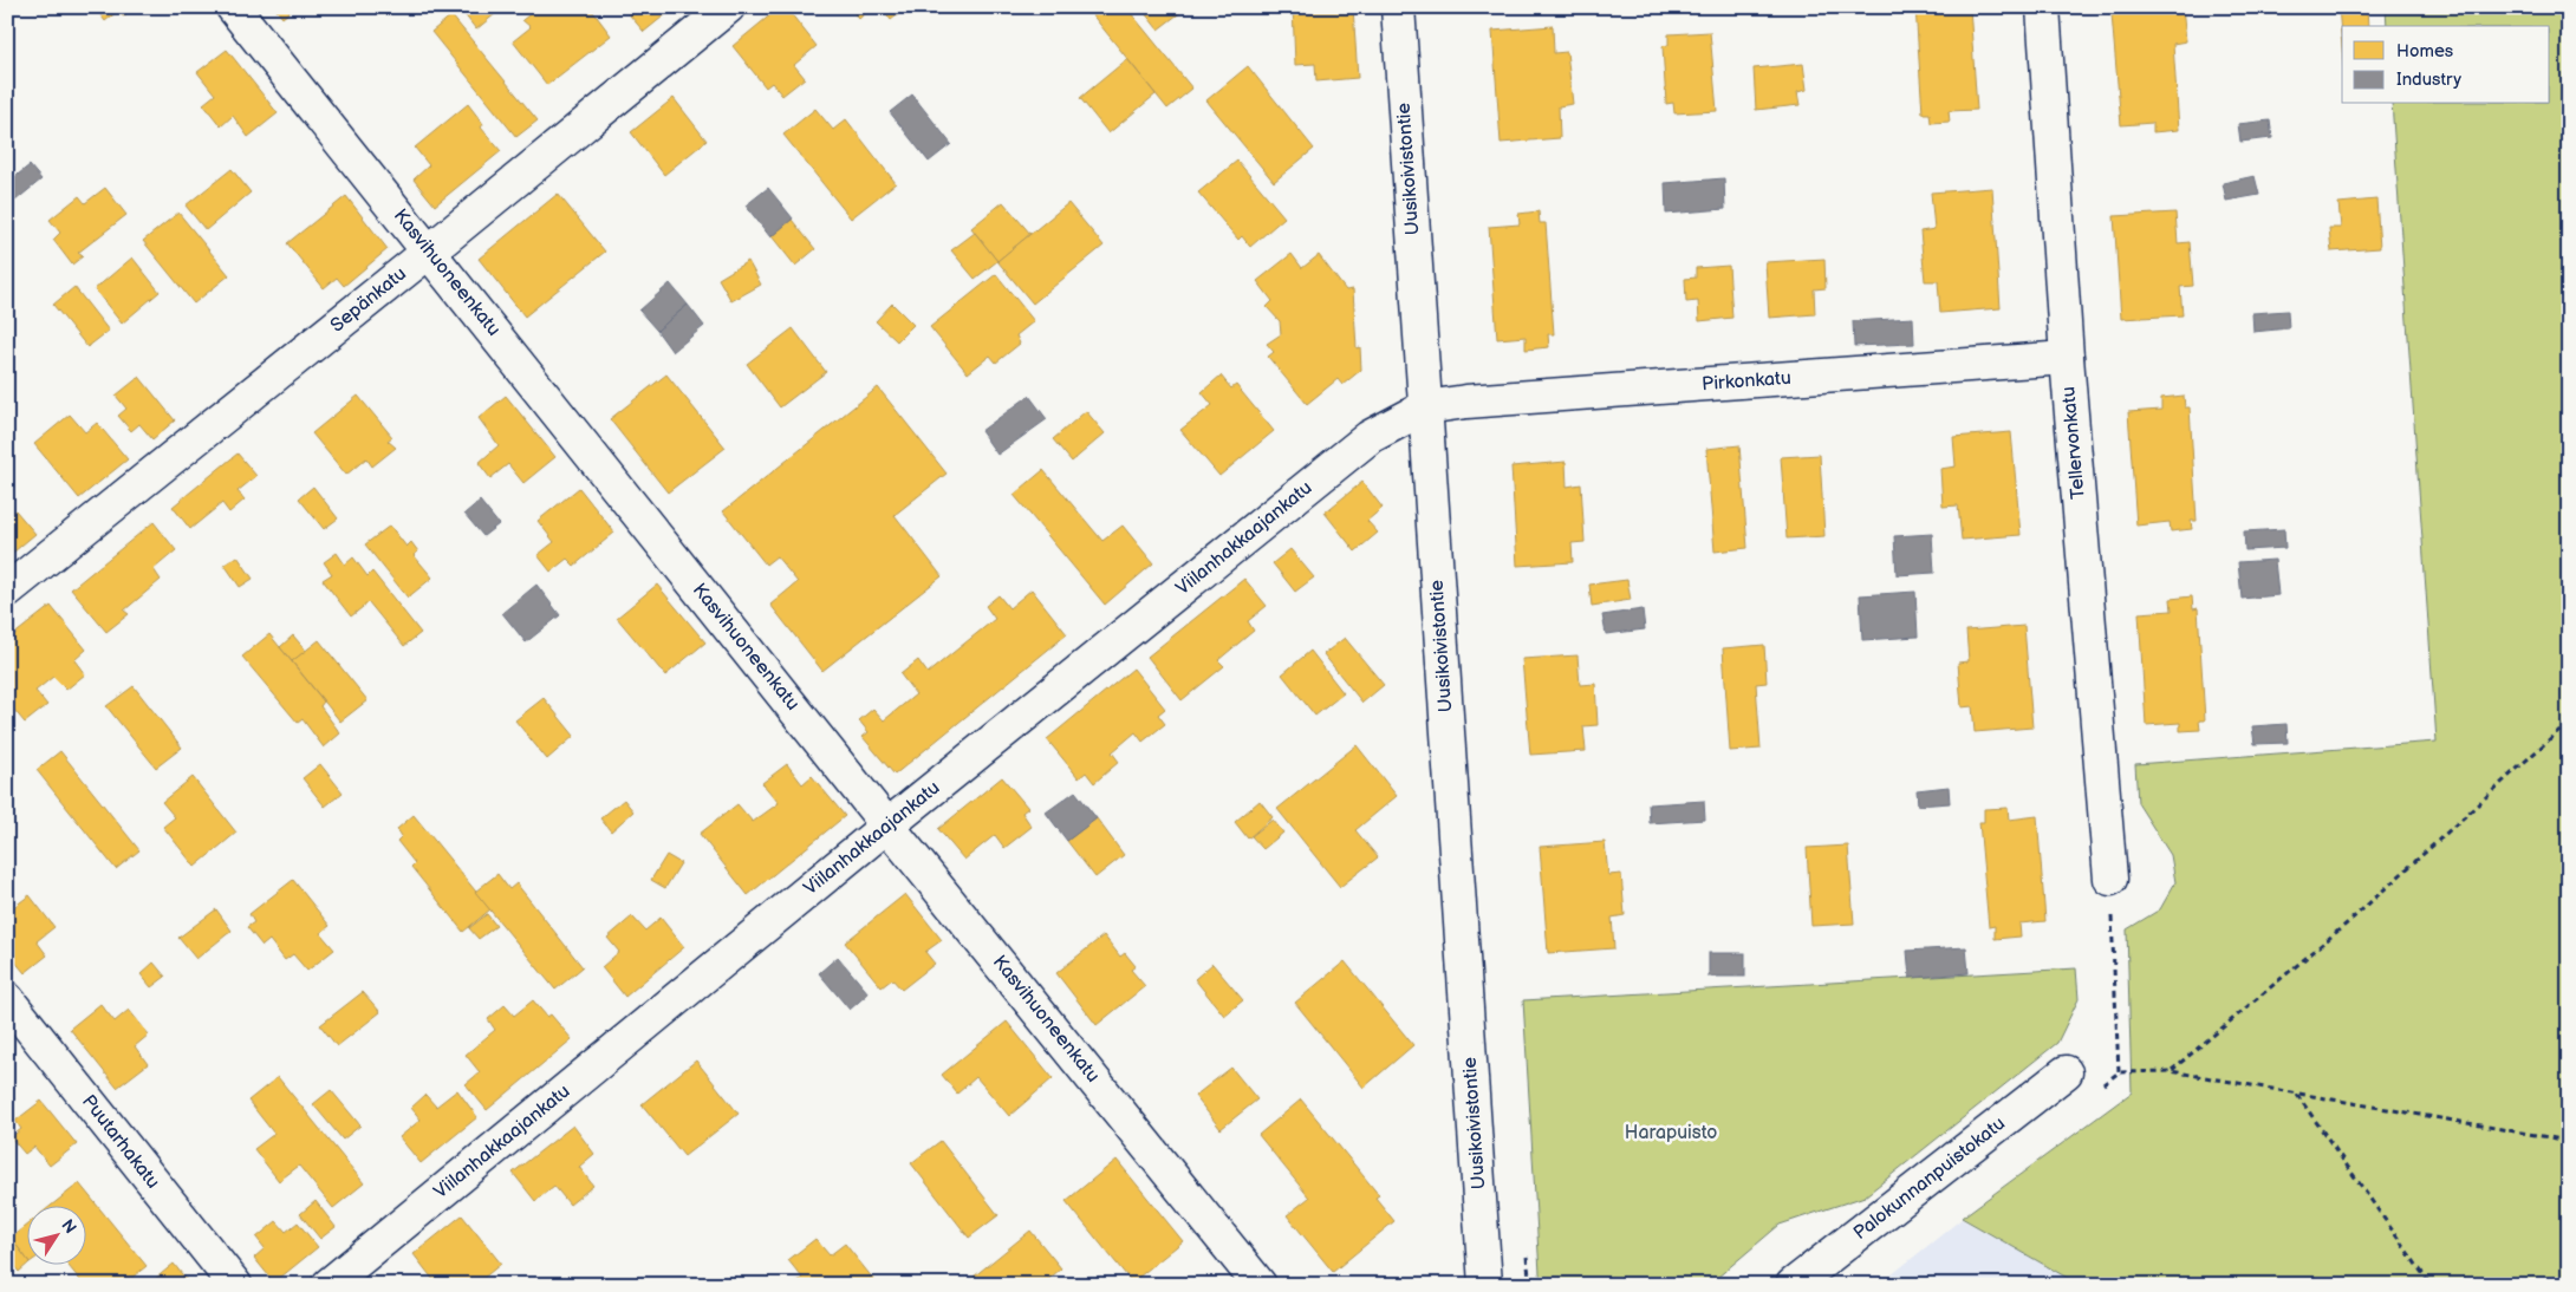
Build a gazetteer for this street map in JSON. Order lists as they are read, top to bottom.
{
  "streets": {
    "street": [
      "Uusikoivistontie",
      "Kasvihuoneenkatu",
      "Sepänkatu",
      "Pirkonkatu",
      "Tellervonkatu",
      "Viilanhakkaajankatu",
      "Puutarhakatu",
      "Palokunnanpuistokatu"
    ]
  },
  "crossings": [
    ["Uusikoivistontie", "Pirkonkatu"],
    ["Uusikoivistontie", "Viilanhakkaajankatu"],
    ["Kasvihuoneenkatu", "Sepänkatu"],
    ["Kasvihuoneenkatu", "Viilanhakkaajankatu"],
    ["Pirkonkatu", "Tellervonkatu"],
    ["Pirkonkatu", "Viilanhakkaajankatu"]
  ],
  "parks": ["Harapuisto"],
  "legend": ["Homes", "Industry"],
  "north": "top right"
}
